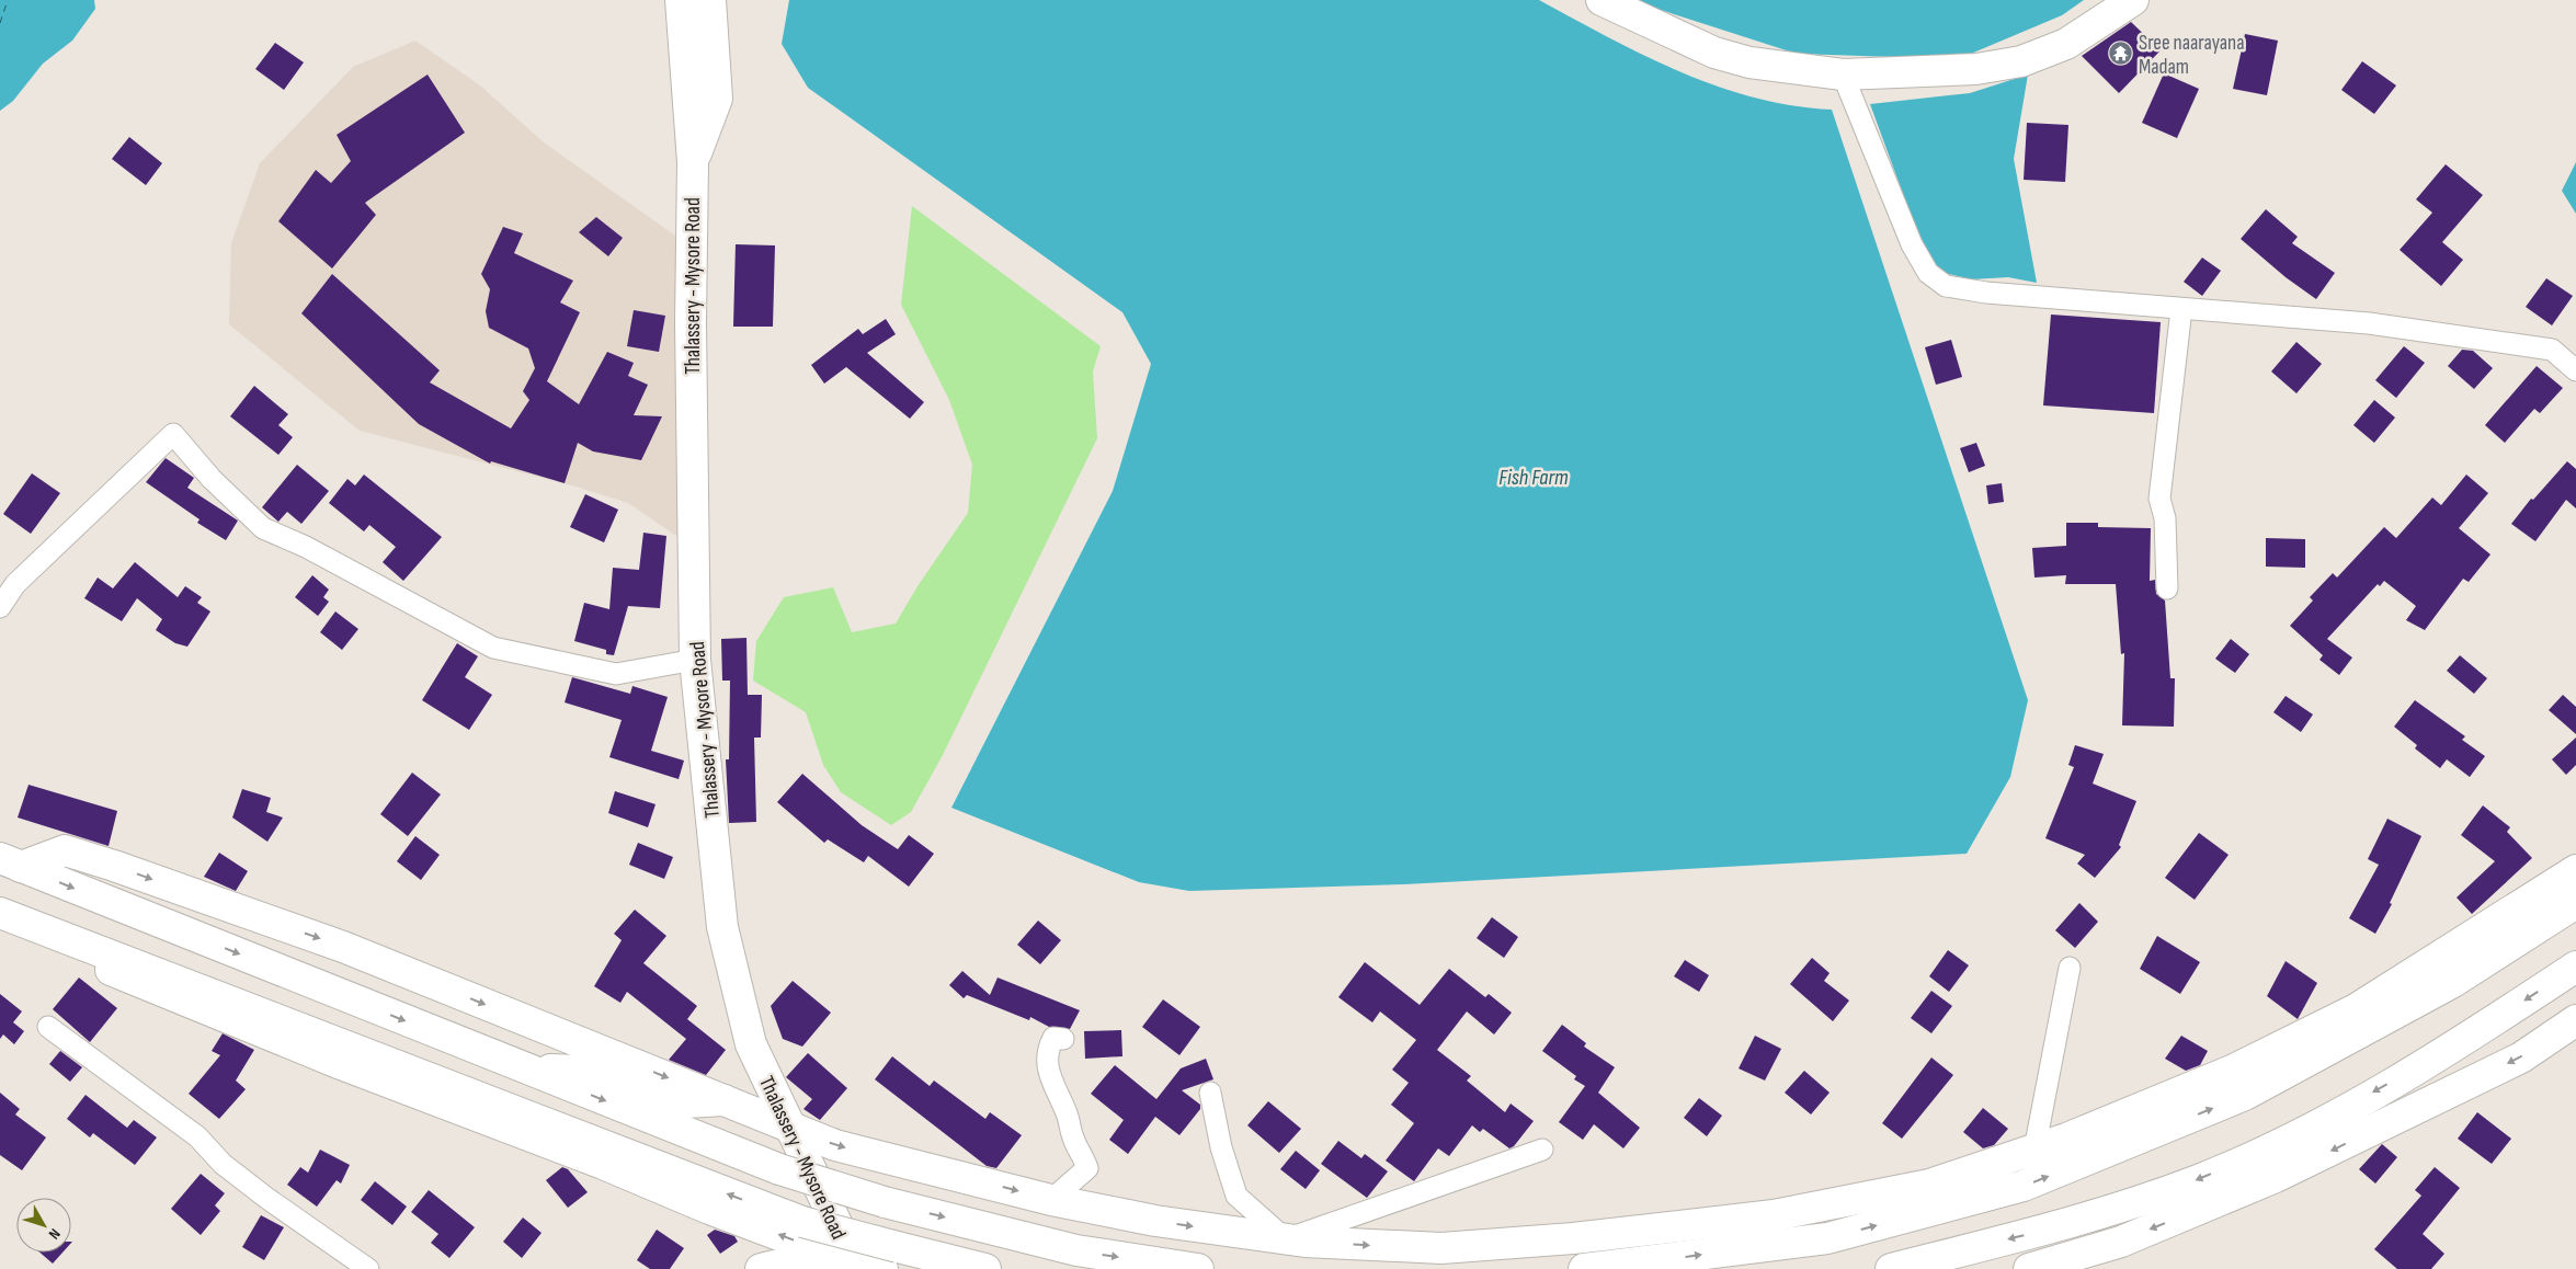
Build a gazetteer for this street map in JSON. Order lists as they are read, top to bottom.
{
  "streets": {
    "main road": ["Thalassery - Mysore Road"]
  },
  "water": ["Fish Farm"],
  "places": {
    "temple": ["Sree naarayana Madam"]
  },
  "north": "bottom right"
}
